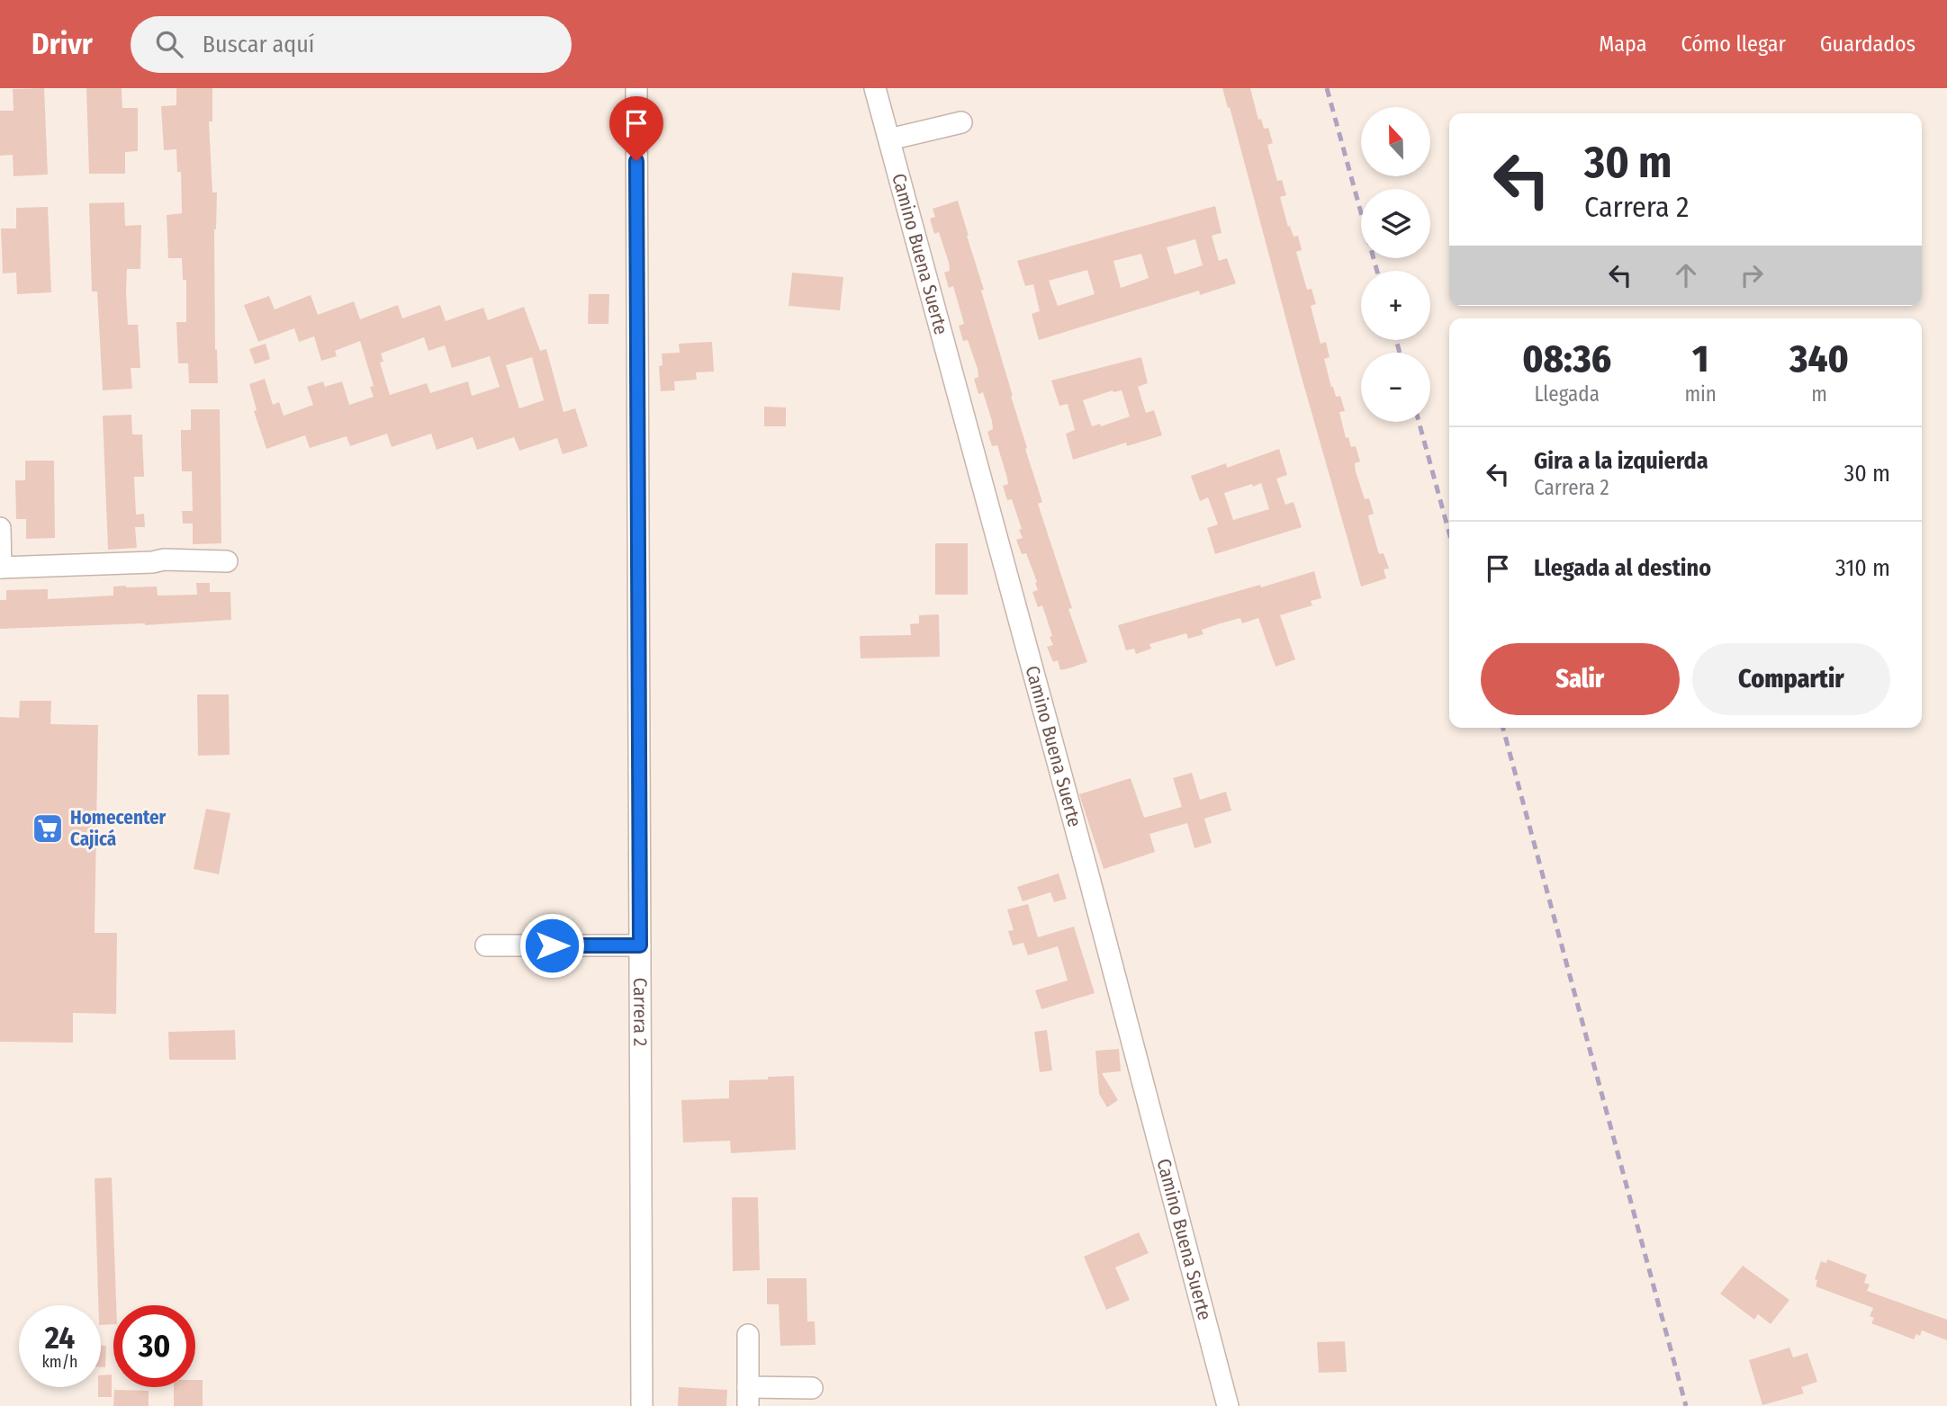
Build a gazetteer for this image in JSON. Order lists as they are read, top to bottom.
{
  "streets": {
    "street": ["Camino Buena Suerte", "Carrera 2"]
  },
  "places": {
    "supermarket": ["Homecenter Cajicá"]
  },
  "north": "top",
  "page": {
    "header": "Drivr",
    "search": "Buscar aquí",
    "nav": ["Mapa", "Cómo llegar", "Guardados"],
    "map_buttons": ["+", "−"],
    "turn": ["30 m", "Carrera 2"],
    "eta": [
      "08:36",
      "Llegada",
      "1",
      "min",
      "340",
      "m"
    ],
    "list": [
      {
        "name": "Gira a la izquierda",
        "note": "Carrera 2",
        "value": "30 m"
      },
      {
        "name": "Llegada al destino",
        "value": "310 m"
      }
    ],
    "buttons": ["Salir", "Compartir"],
    "speed": "24 km/h",
    "limit": "30"
  }
}
